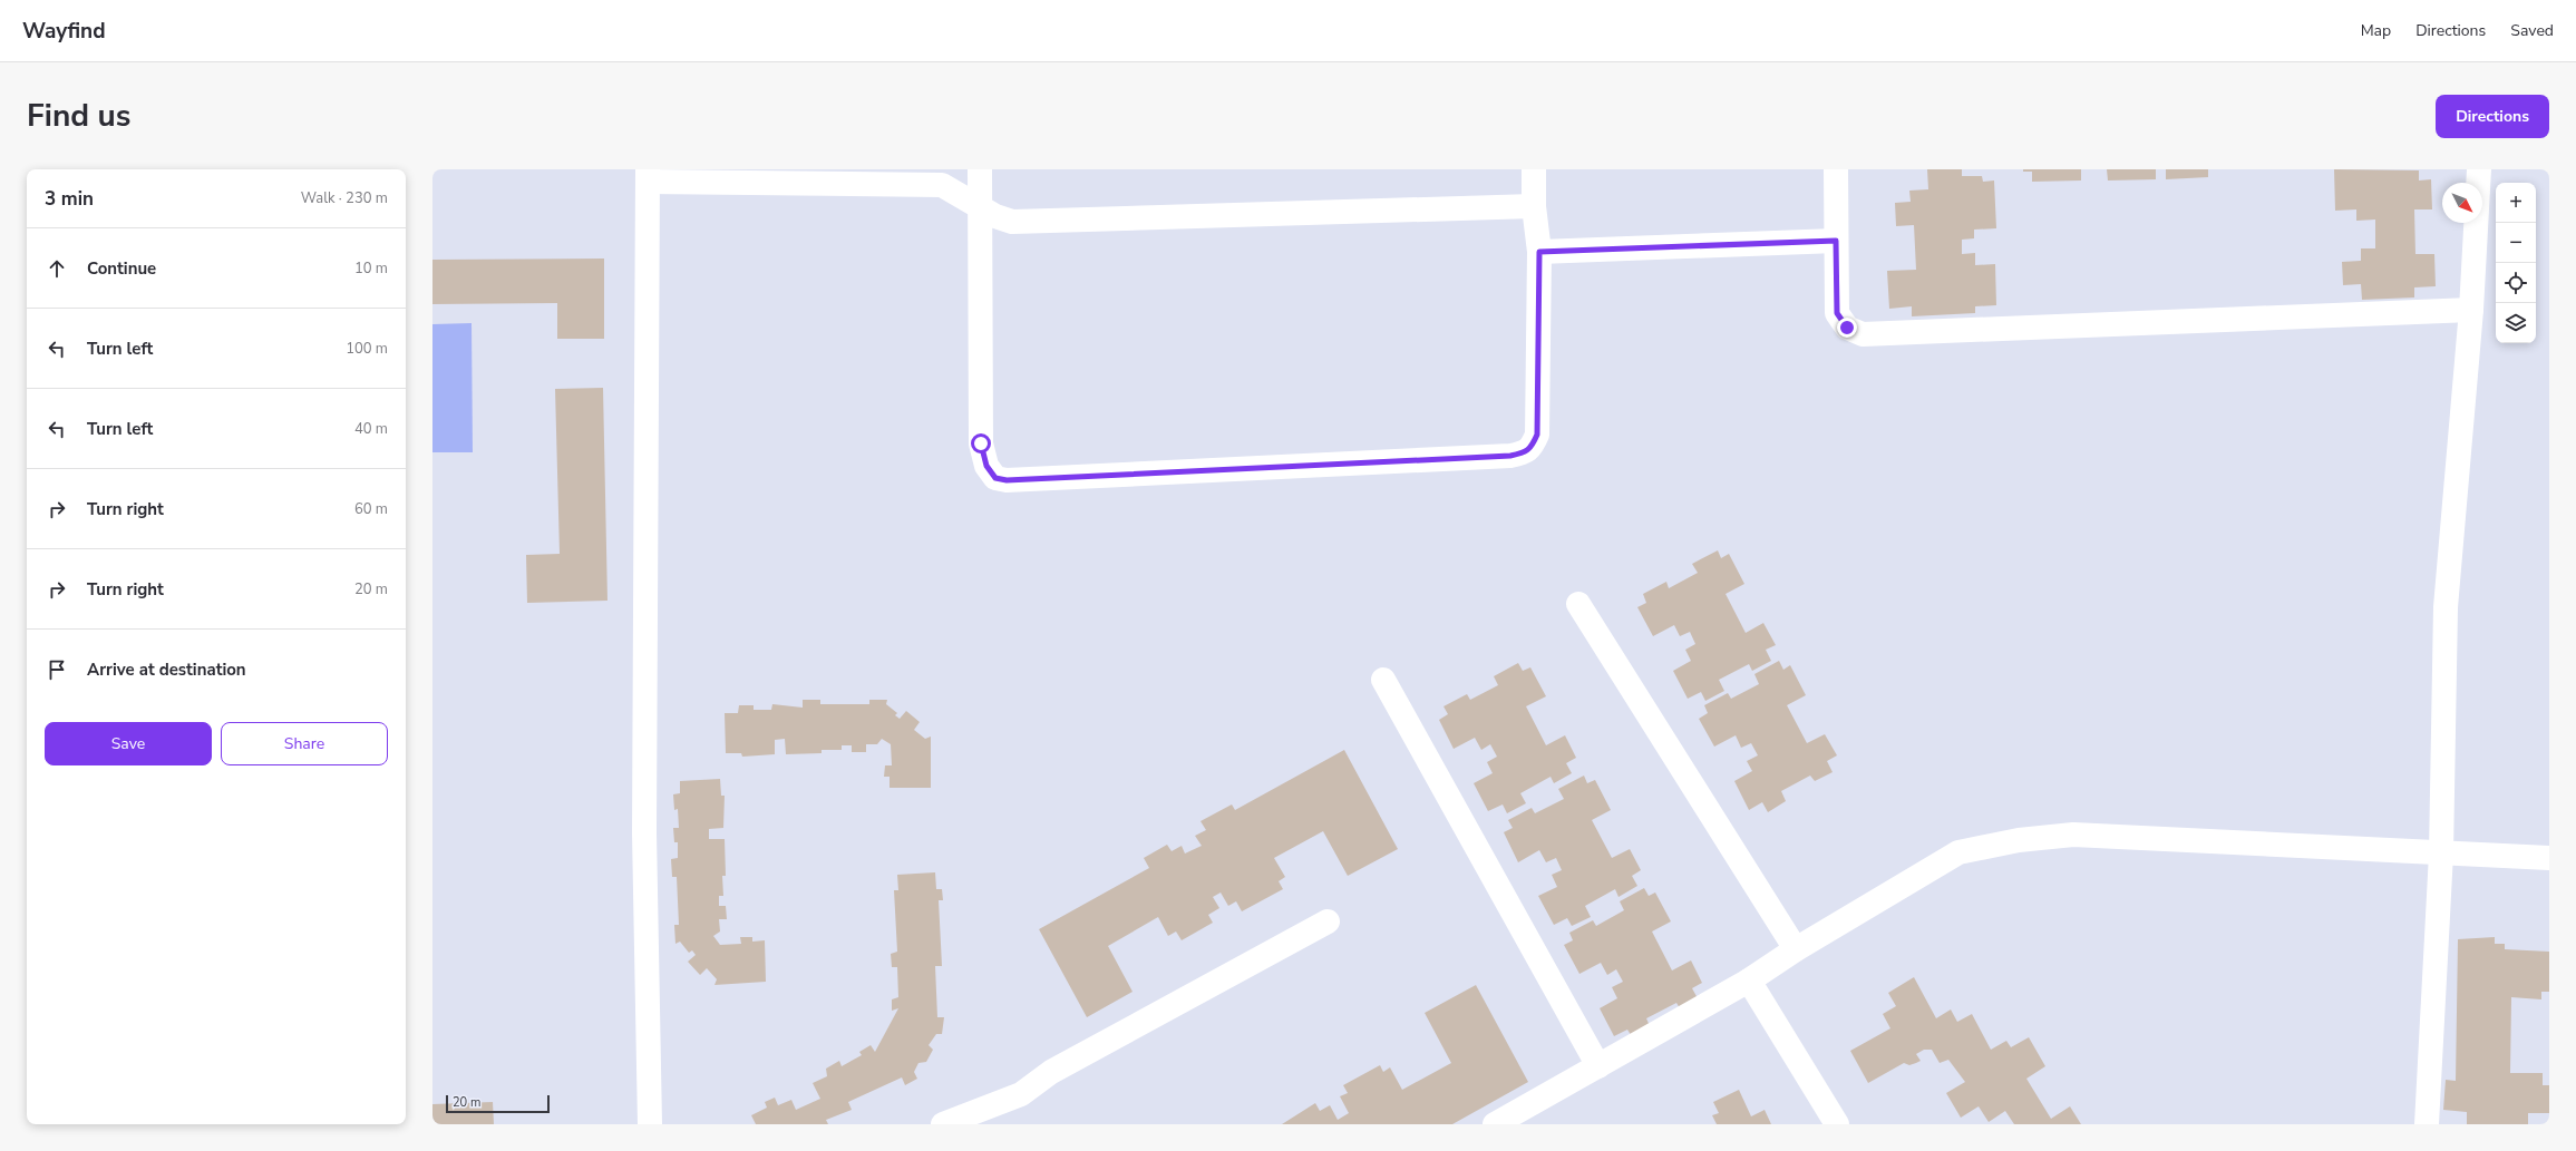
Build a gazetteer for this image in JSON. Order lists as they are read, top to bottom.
{
  "scale_bar": "20 m",
  "north": "bottom right",
  "page": {
    "header": "Wayfind",
    "nav": ["Map", "Directions", "Saved"],
    "title": "Find us",
    "buttons": [
      "Directions",
      ["Save", "Share"]
    ],
    "heading": ["3 min", "Walk · 230 m"],
    "map_buttons": ["+", "−"],
    "list": [
      ["Continue", "10 m"],
      ["Turn left", "100 m"],
      ["Turn left", "40 m"],
      ["Turn right", "60 m"],
      ["Turn right", "20 m"],
      "Arrive at destination"
    ],
    "scale": "20 m"
  }
}
